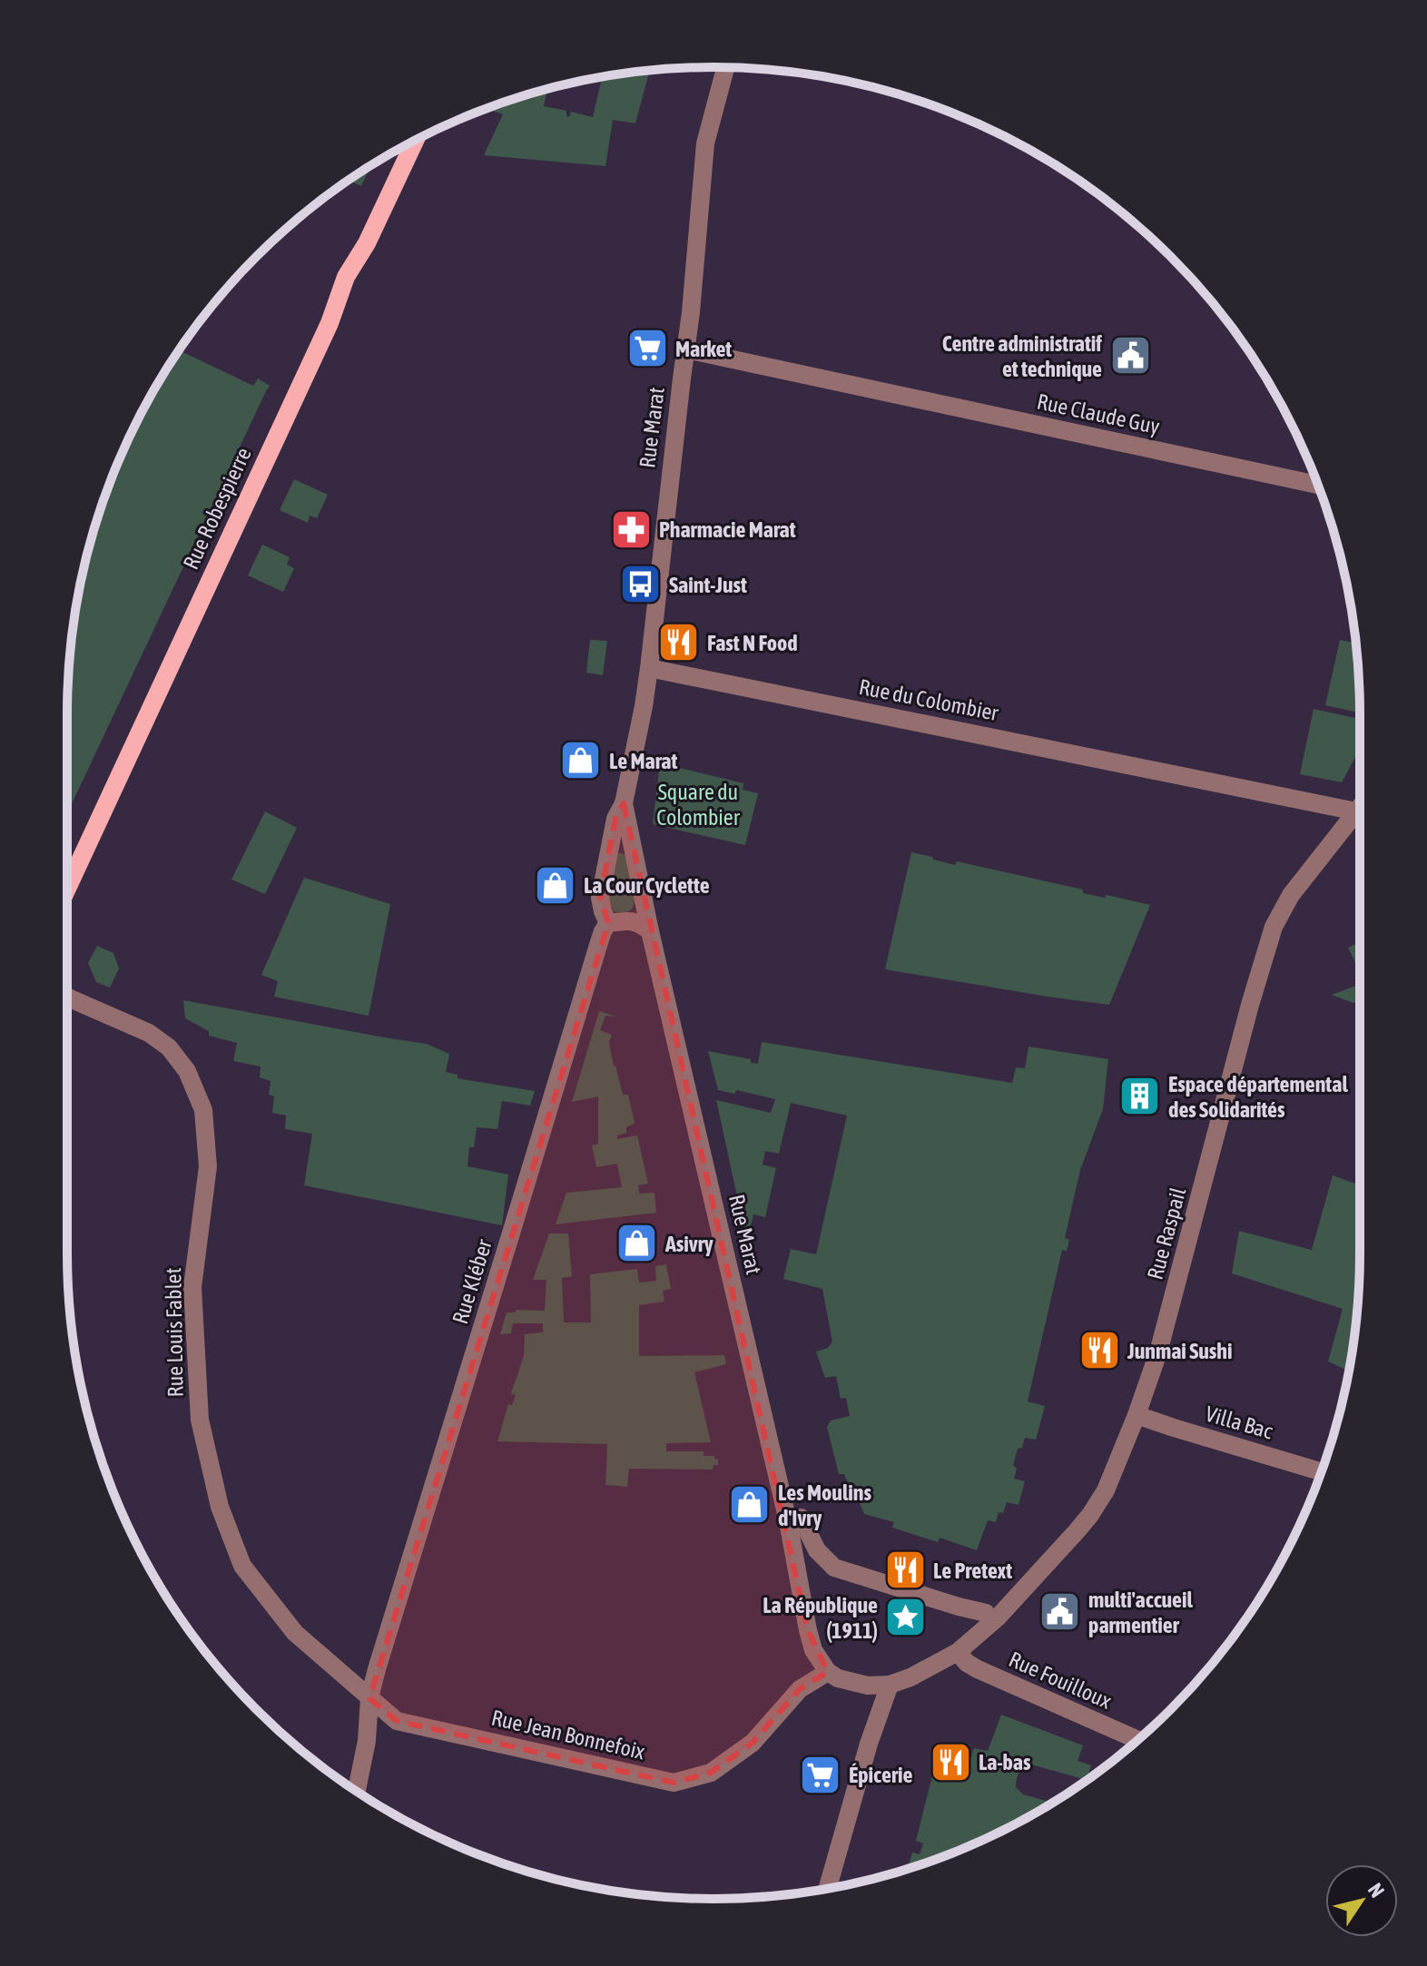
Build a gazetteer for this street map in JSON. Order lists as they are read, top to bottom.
{
  "streets": {
    "main road": ["Rue Robespierre"],
    "street": [
      "Rue Claude Guy",
      "Rue Marat",
      "Rue du Colombier",
      "Rue Raspail",
      "Rue Kléber",
      "Rue Louis Fablet",
      "Villa Bac",
      "Rue Fouilloux",
      "Rue Jean Bonnefoix"
    ]
  },
  "crossings": [
    ["Rue Claude Guy", "Rue Marat"],
    ["Rue Marat", "Rue du Colombier"],
    ["Rue Marat", "Rue Kléber"],
    ["Rue Marat", "Rue Jean Bonnefoix"],
    ["Rue Raspail", "Villa Bac"],
    ["Rue Raspail", "Rue Fouilloux"],
    ["Rue Kléber", "Rue Louis Fablet"],
    ["Rue Kléber", "Rue Jean Bonnefoix"],
    ["Rue Louis Fablet", "Rue Jean Bonnefoix"]
  ],
  "parks": ["Square du Colombier"],
  "places": {
    "supermarket": ["Market", "Épicerie"],
    "public building": ["Centre administratif et technique", "multi'accueil parmentier"],
    "pharmacy": ["Pharmacie Marat"],
    "bus stop": ["Saint-Just"],
    "restaurant": [
      "Fast N Food",
      "Junmai Sushi",
      "Le Pretext",
      "La-bas"
    ],
    "shop": [
      "Le Marat",
      "La Cour Cyclette",
      "Asivry",
      "Les Moulins d'Ivry"
    ],
    "building": ["Espace départemental des Solidarités"],
    "place": ["La République (1911)"]
  },
  "north": "top right"
}
